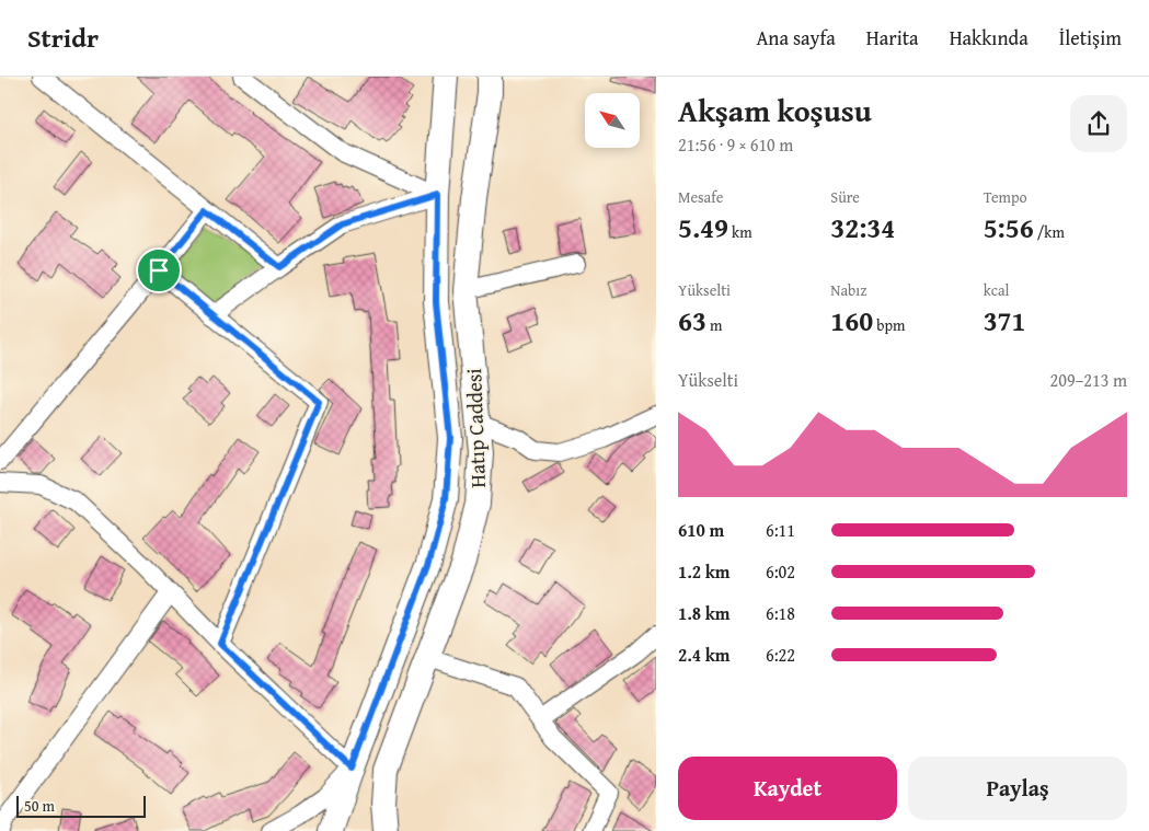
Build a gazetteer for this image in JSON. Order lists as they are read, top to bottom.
{
  "streets": {
    "main road": ["Hatıp Caddesi"]
  },
  "scale_bar": "50 m",
  "north": "top left",
  "page": {
    "header": "Stridr",
    "nav": [
      "Ana sayfa",
      "Harita",
      "Hakkında",
      "İletişim"
    ],
    "heading": ["Akşam koşusu", "21:56 · 9 × 610 m"],
    "stats": [
      ["Mesafe", "5.49 km"],
      ["Süre", "32:34"],
      ["Tempo", "5:56 /km"],
      ["Yükselti", "63 m"],
      ["Nabız", "160 bpm"],
      ["kcal", "371"]
    ],
    "chart": ["Yükselti", "209–213 m"],
    "list": [
      {
        "name": "610 m",
        "note": "6:11"
      },
      {
        "name": "1.2 km",
        "note": "6:02"
      },
      {
        "name": "1.8 km",
        "note": "6:18"
      },
      {
        "name": "2.4 km",
        "note": "6:22"
      }
    ],
    "buttons": ["Kaydet", "Paylaş"],
    "scale": "50 m"
  }
}
